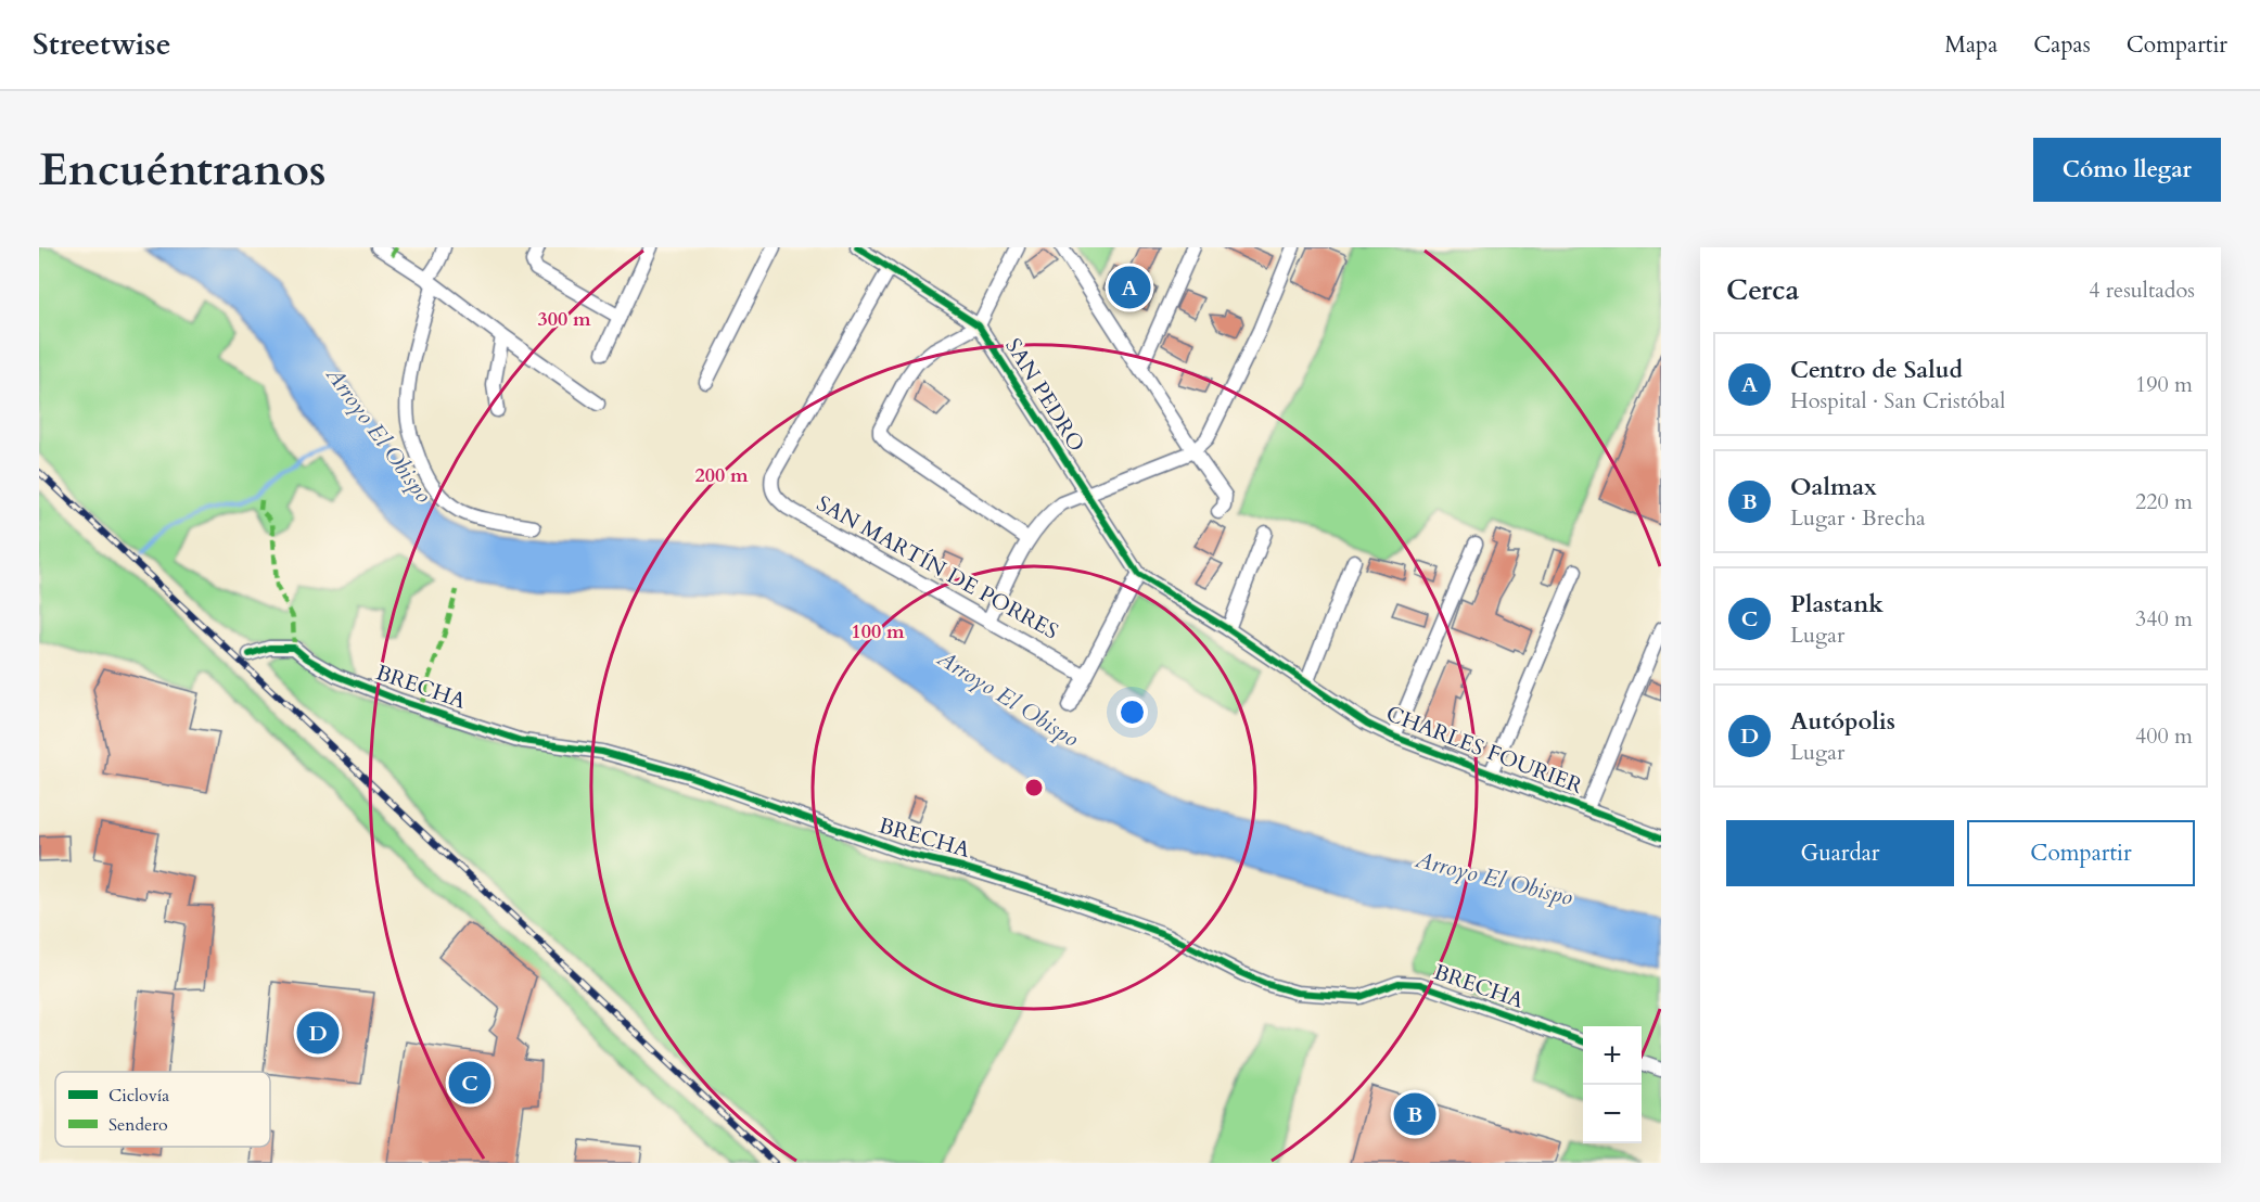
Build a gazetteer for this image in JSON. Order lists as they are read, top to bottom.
{
  "streets": {
    "street": [
      "SAN PEDRO",
      "SAN MARTÍN DE PORRES",
      "BRECHA",
      "CHARLES FOURIER"
    ]
  },
  "crossings": [
    ["SAN PEDRO", "SAN MARTÍN DE PORRES"],
    ["SAN PEDRO", "CHARLES FOURIER"]
  ],
  "water": ["Arroyo El Obispo"],
  "legend": ["Ciclovía", "Sendero"],
  "page": {
    "header": "Streetwise",
    "nav": ["Mapa", "Capas", "Compartir"],
    "buttons": [
      "Cómo llegar",
      ["Guardar", "Compartir"]
    ],
    "title": "Encuéntranos",
    "heading": ["Cerca", "4 resultados"],
    "pins": [
      "A",
      "D",
      "C",
      "B"
    ],
    "list": [
      {
        "mark": "A",
        "name": "Centro de Salud",
        "note": "Hospital · San Cristóbal",
        "value": "190 m"
      },
      {
        "mark": "B",
        "name": "Oalmax",
        "note": "Lugar · Brecha",
        "value": "220 m"
      },
      {
        "mark": "C",
        "name": "Plastank",
        "note": "Lugar",
        "value": "340 m"
      },
      {
        "mark": "D",
        "name": "Autópolis",
        "note": "Lugar",
        "value": "400 m"
      }
    ],
    "map_buttons": ["+", "−"]
  },
  "rings": ["300 m", "200 m", "100 m"]
}
